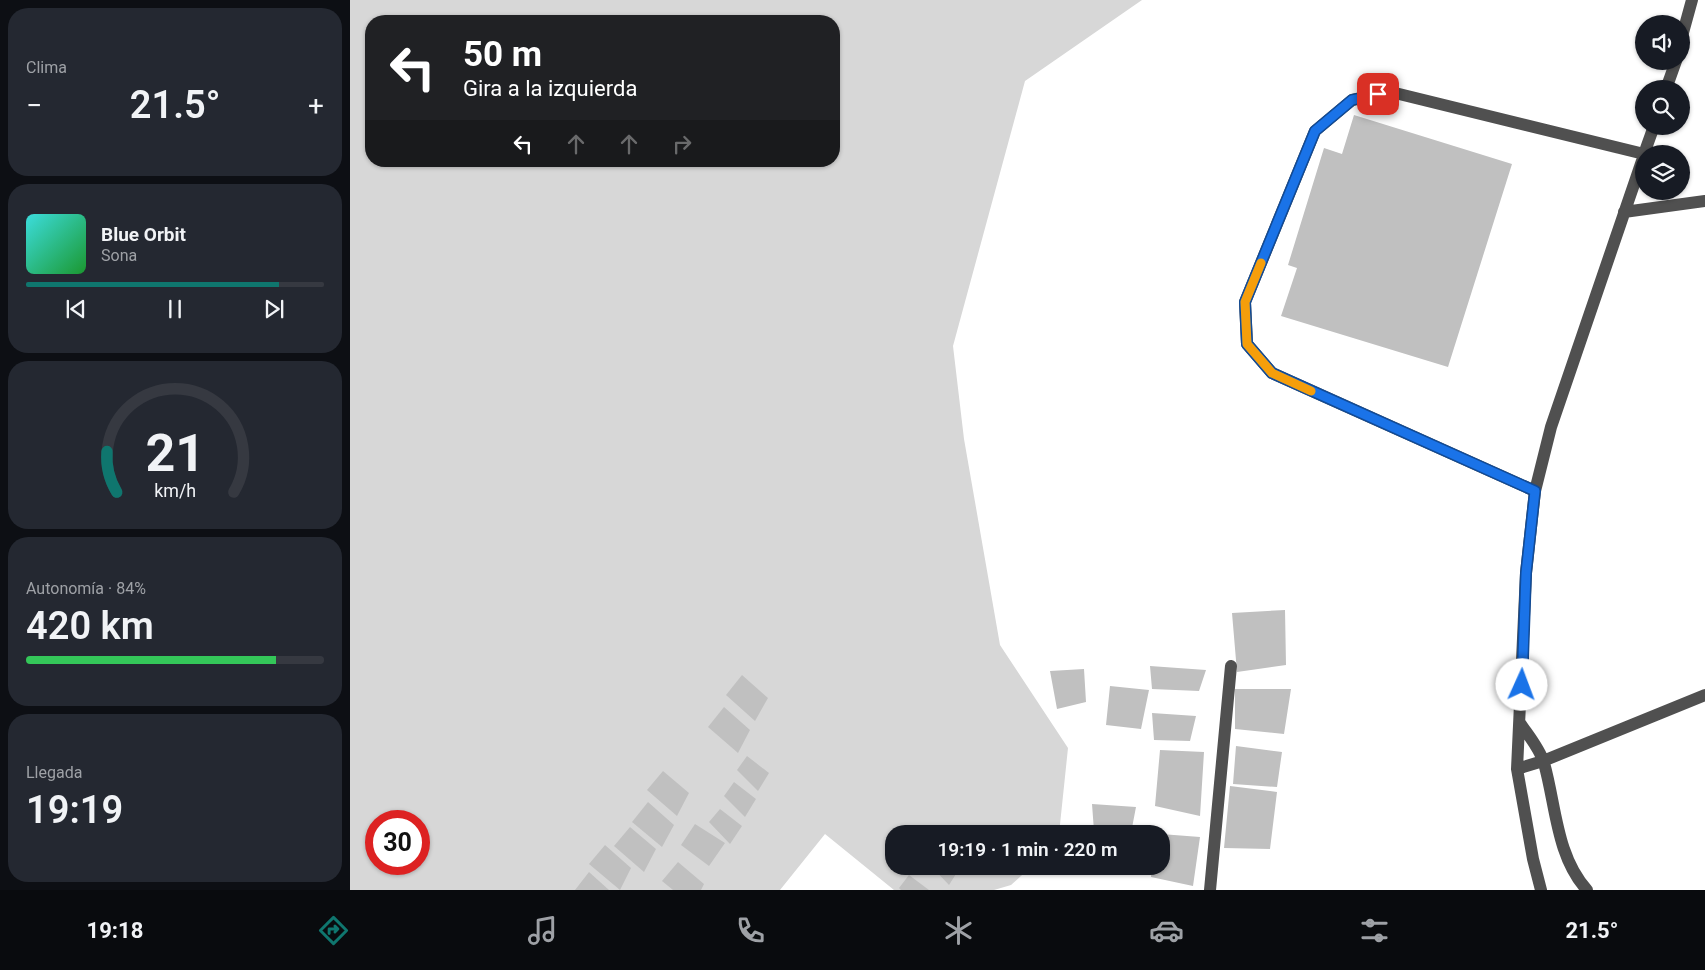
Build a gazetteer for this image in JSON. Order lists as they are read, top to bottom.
{
  "page": {
    "tile": [
      "Clima",
      ["Autonomía · 84%", "420 km"],
      ["Llegada", "19:19"]
    ],
    "turn": ["50 m", "Gira a la izquierda"],
    "heat": ["−", "21.5°", "+"],
    "song": ["Blue Orbit", "Sona"],
    "limit": "30",
    "trip": "19:19 · 1 min · 220 m",
    "tabs": ["19:18", "21.5°"],
    "gauge": ["21", "km/h"]
  }
}
